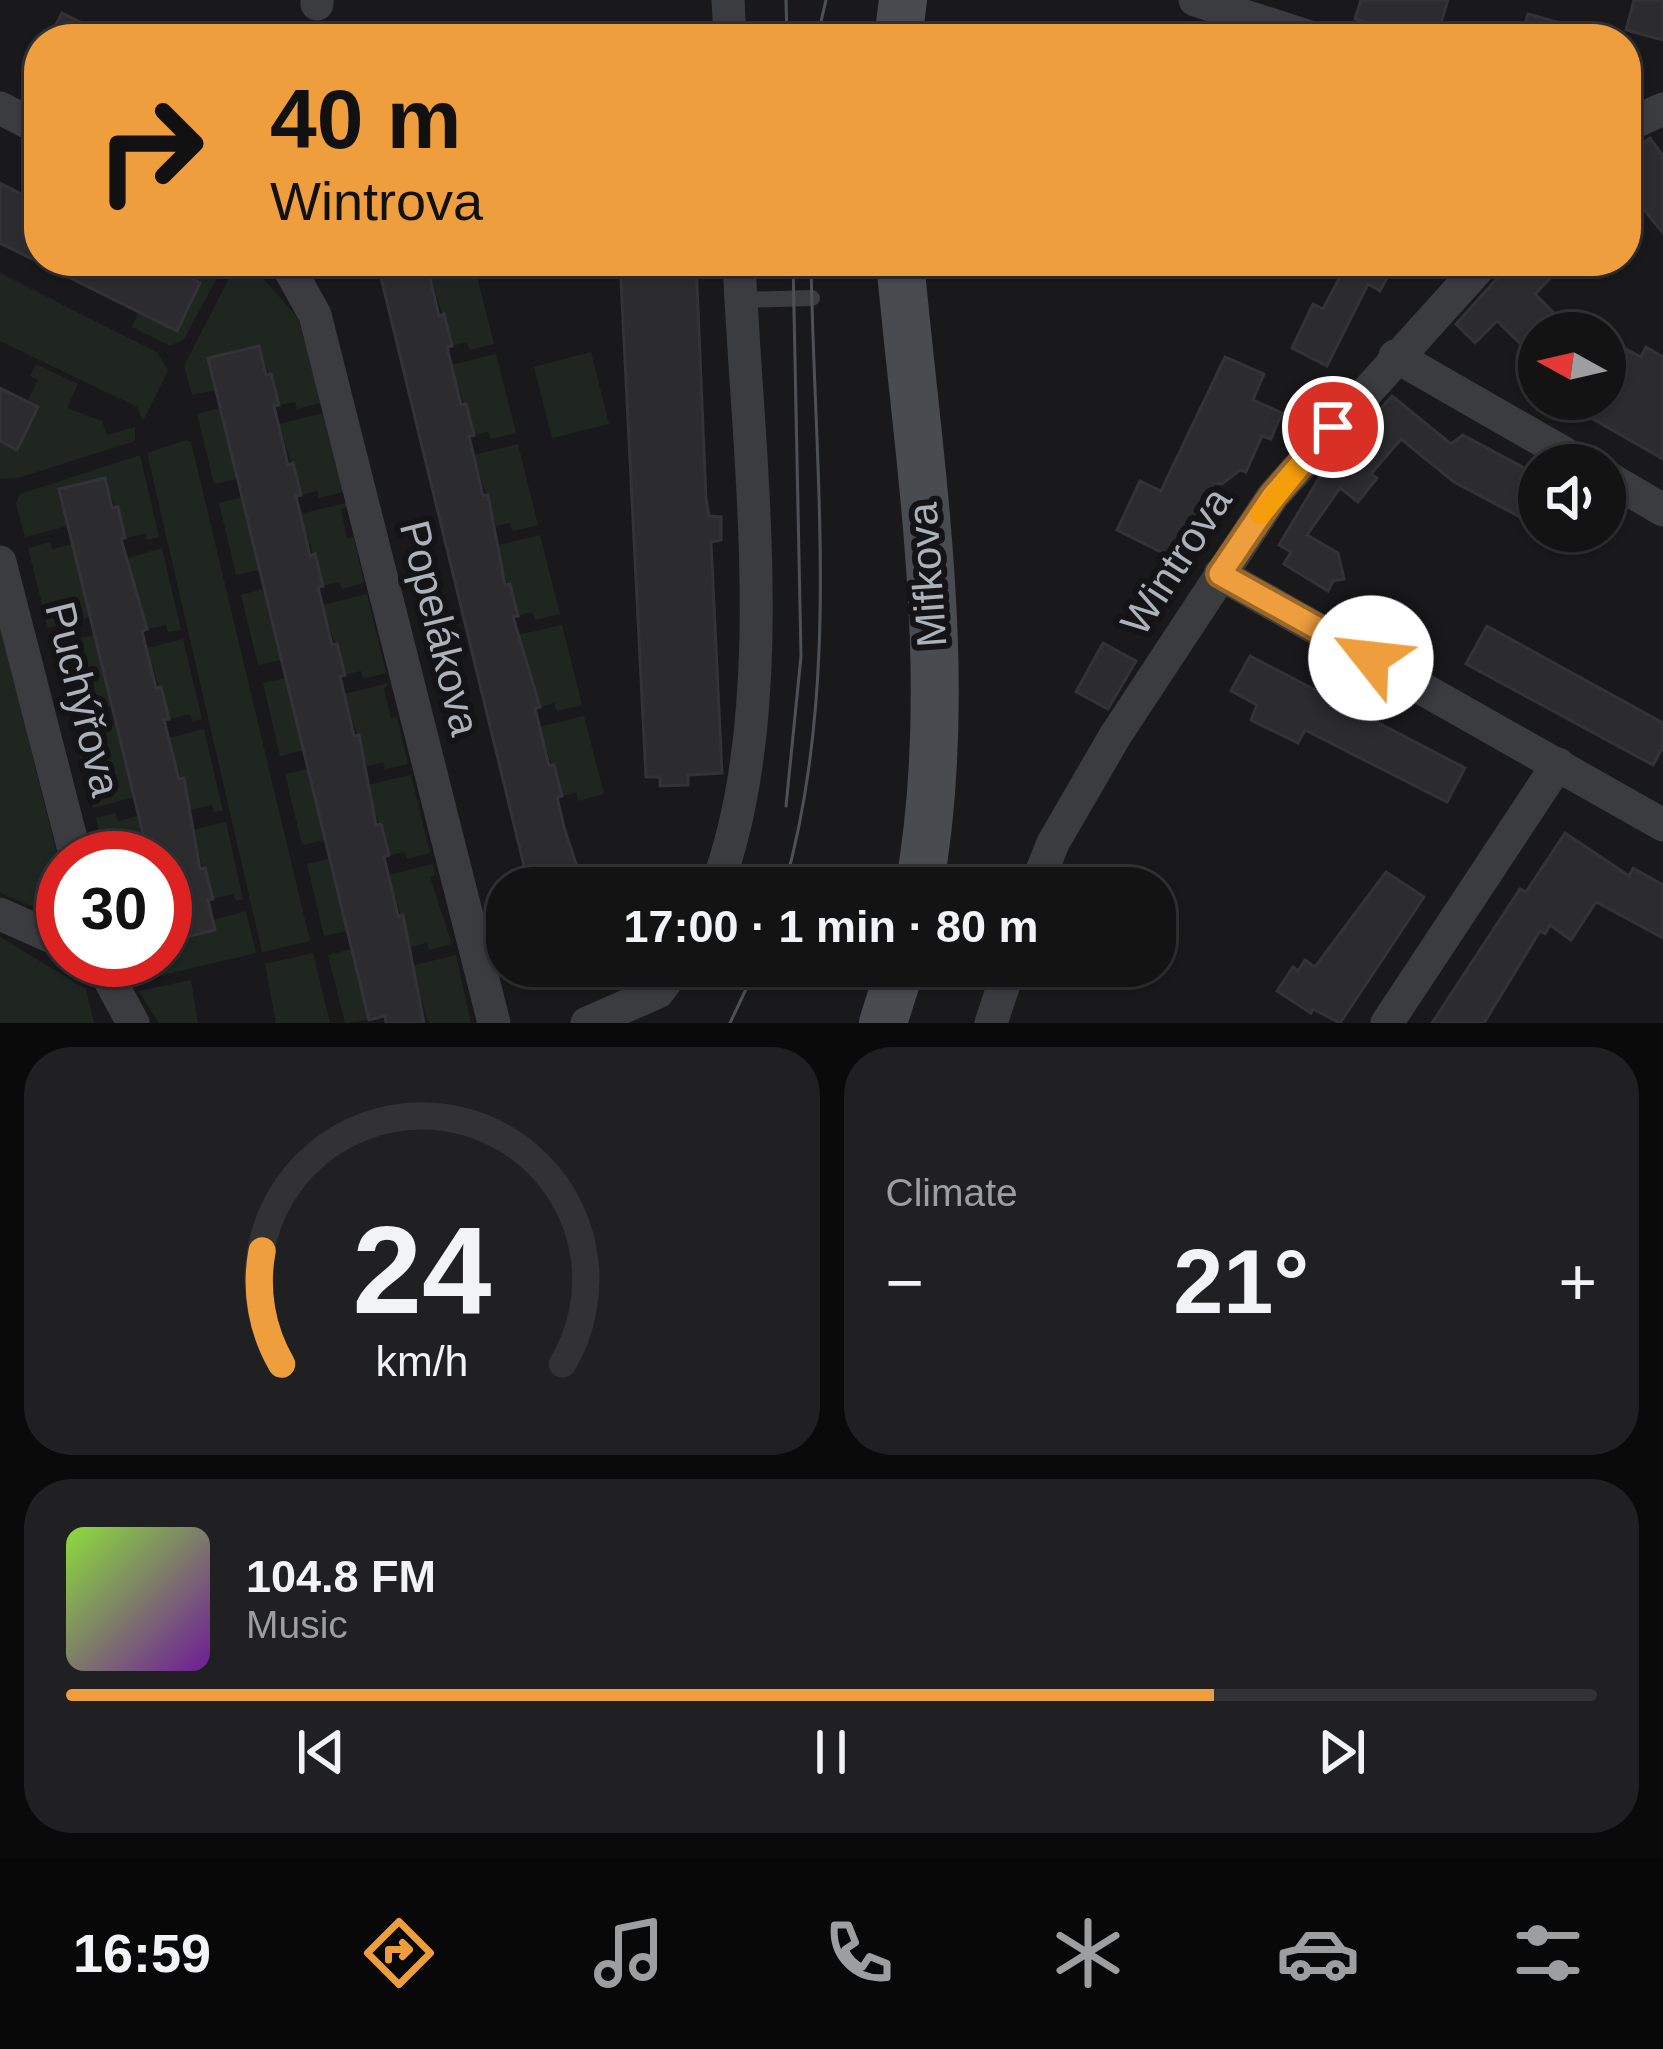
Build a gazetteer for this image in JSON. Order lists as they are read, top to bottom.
{
  "streets": {
    "street": [
      "Wintrova",
      "Mifkova",
      "Popelákova",
      "Puchýřova"
    ]
  },
  "north": "left",
  "page": {
    "turn": ["40 m", "Wintrova"],
    "limit": "30",
    "trip": "17:00 · 1 min · 80 m",
    "tile": "Climate",
    "heat": ["−", "21°", "+"],
    "song": ["104.8 FM", "Music"],
    "tabs": "16:59",
    "gauge": ["24", "km/h"]
  }
}
